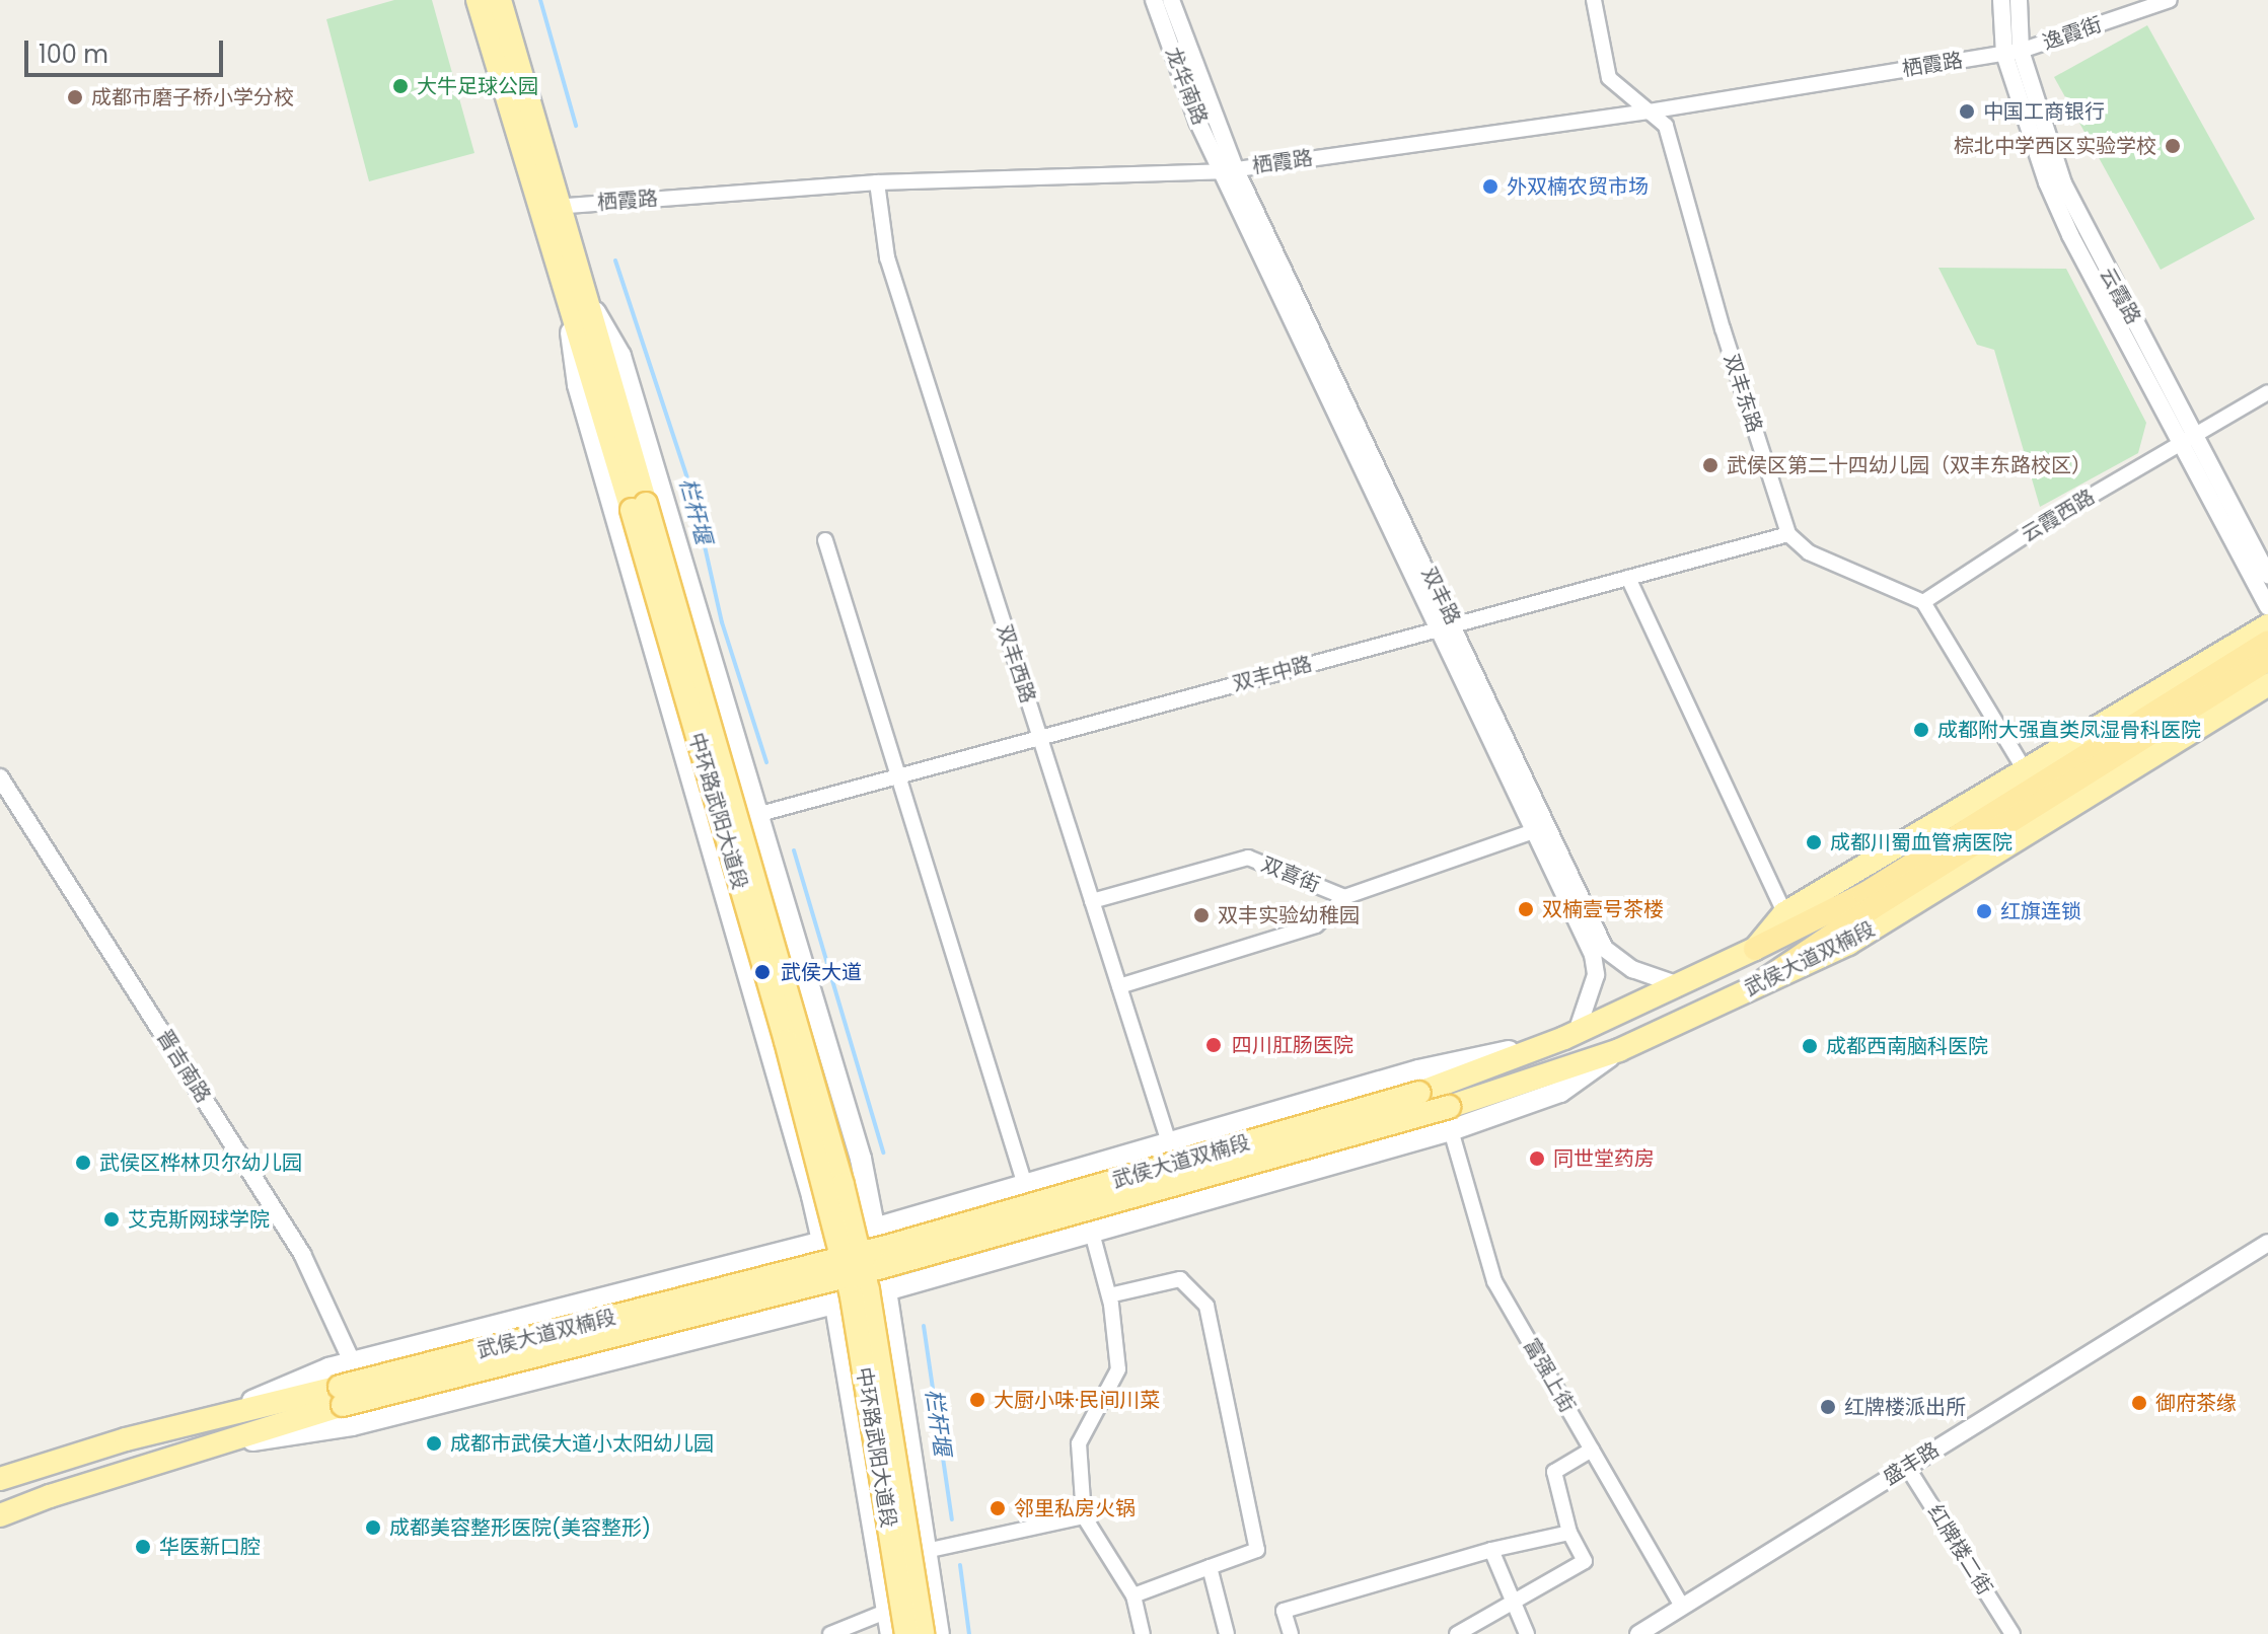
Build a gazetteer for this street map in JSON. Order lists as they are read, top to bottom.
{
  "streets": {
    "main road": ["中环路武阳大道段", "武侯大道双楠段"],
    "street": [
      "逸霞街",
      "栖霞路",
      "龙华南路",
      "云霞路",
      "双丰东路",
      "云霞西路",
      "双丰路",
      "双丰西路",
      "双丰中路",
      "双喜街",
      "晋吉南路",
      "富强上街",
      "盛丰路",
      "红牌楼二街"
    ]
  },
  "crossings": [
    ["逸霞街", "栖霞路"],
    ["逸霞街", "云霞路"],
    ["栖霞路", "龙华南路"],
    ["栖霞路", "云霞路"],
    ["栖霞路", "双丰东路"],
    ["栖霞路", "双丰路"],
    ["栖霞路", "双丰西路"],
    ["栖霞路", "中环路武阳大道段"],
    ["龙华南路", "双丰路"],
    ["云霞路", "云霞西路"],
    ["双丰东路", "双丰中路"],
    ["双丰路", "双丰中路"],
    ["双丰路", "双喜街"],
    ["双丰路", "武侯大道双楠段"],
    ["双丰西路", "双丰中路"],
    ["双丰西路", "双喜街"],
    ["富强上街", "盛丰路"],
    ["盛丰路", "红牌楼二街"]
  ],
  "water": ["栏杆堰"],
  "places": [
    "大牛足球公园",
    "成都市磨子桥小学分校",
    "中国工商银行",
    "棕北中学西区实验学校",
    "外双楠农贸市场",
    "武侯区第二十四幼儿园（双丰东路校区）",
    "成都附大强直类凤湿骨科医院",
    "成都川蜀血管病医院",
    "双楠壹号茶楼",
    "红旗连锁",
    "双丰实验幼稚园",
    "武侯大道",
    "四川肛肠医院",
    "成都西南脑科医院",
    "同世堂药房",
    "武侯区桦林贝尔幼儿园",
    "艾克斯网球学院",
    "大厨小味·民间川菜",
    "御府茶缘",
    "红牌楼派出所",
    "成都市武侯大道小太阳幼儿园",
    "邻里私房火锅",
    "成都美容整形医院(美容整形)",
    "华医新口腔"
  ],
  "scale_bar": "100 m"
}
